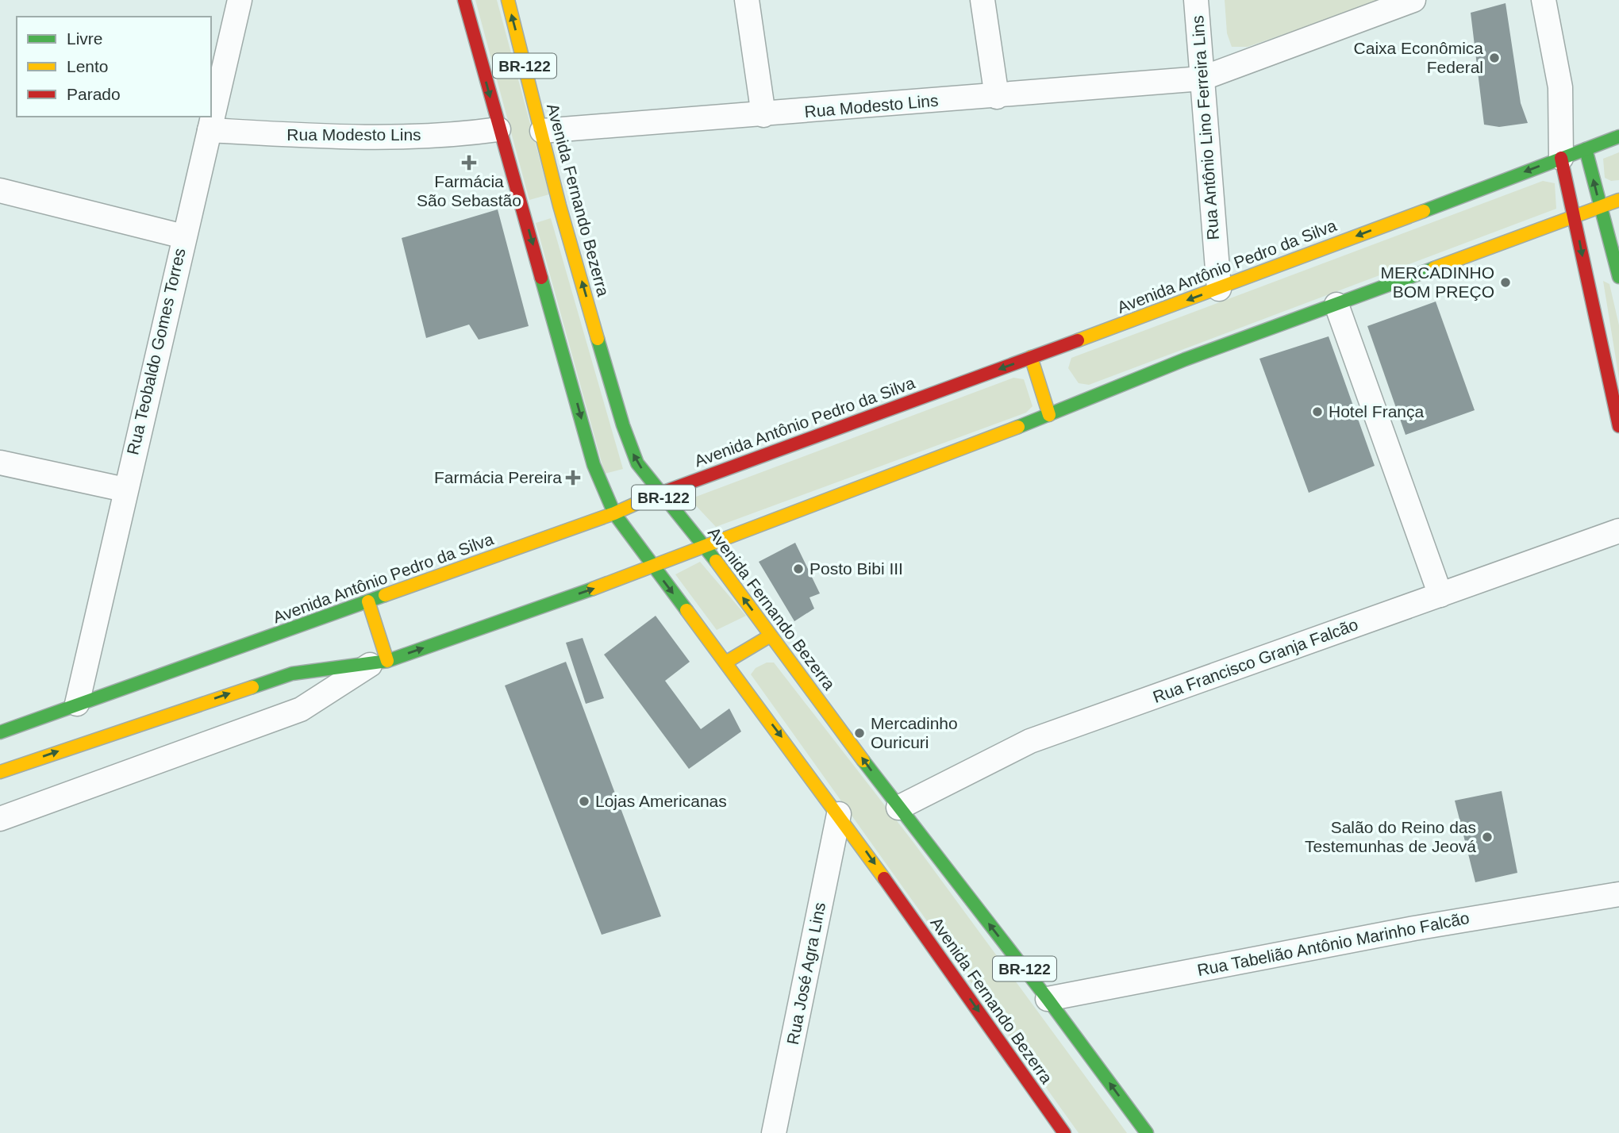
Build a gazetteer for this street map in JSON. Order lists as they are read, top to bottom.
{
  "streets": {
    "main road": ["BR-122", "Avenida Fernando Bezerra", "Avenida Antônio Pedro da Silva"],
    "street": [
      "Rua Modesto Lins",
      "Rua Antônio Lino Ferreira Lins",
      "Rua Teobaldo Gomes Torres",
      "Rua Francisco Granja Falcão",
      "Rua Tabelião Antônio Marinho Falcão",
      "Rua José Agra Lins"
    ]
  },
  "crossings": [
    ["Rua Modesto Lins", "Rua Antônio Lino Ferreira Lins"],
    ["Rua Modesto Lins", "Avenida Fernando Bezerra"],
    ["Rua Modesto Lins", "Rua Teobaldo Gomes Torres"],
    ["Rua Antônio Lino Ferreira Lins", "Avenida Antônio Pedro da Silva"],
    ["Avenida Fernando Bezerra", "Avenida Antônio Pedro da Silva"],
    ["Avenida Fernando Bezerra", "Rua Francisco Granja Falcão"],
    ["Avenida Fernando Bezerra", "Rua Tabelião Antônio Marinho Falcão"],
    ["Avenida Fernando Bezerra", "Rua José Agra Lins"],
    ["Avenida Antônio Pedro da Silva", "Rua Teobaldo Gomes Torres"]
  ],
  "places": {
    "other": [
      "Caixa Econômica Federal",
      "MERCADINHO BOM PREÇO",
      "Hotel França",
      "Posto Bibi III",
      "Mercadinho Ouricuri",
      "Lojas Americanas",
      "Salão do Reino das Testemunhas de Jeová"
    ],
    "health": ["Farmácia São Sebastão", "Farmácia Pereira"]
  },
  "legend": ["Livre", "Lento", "Parado"]
}
